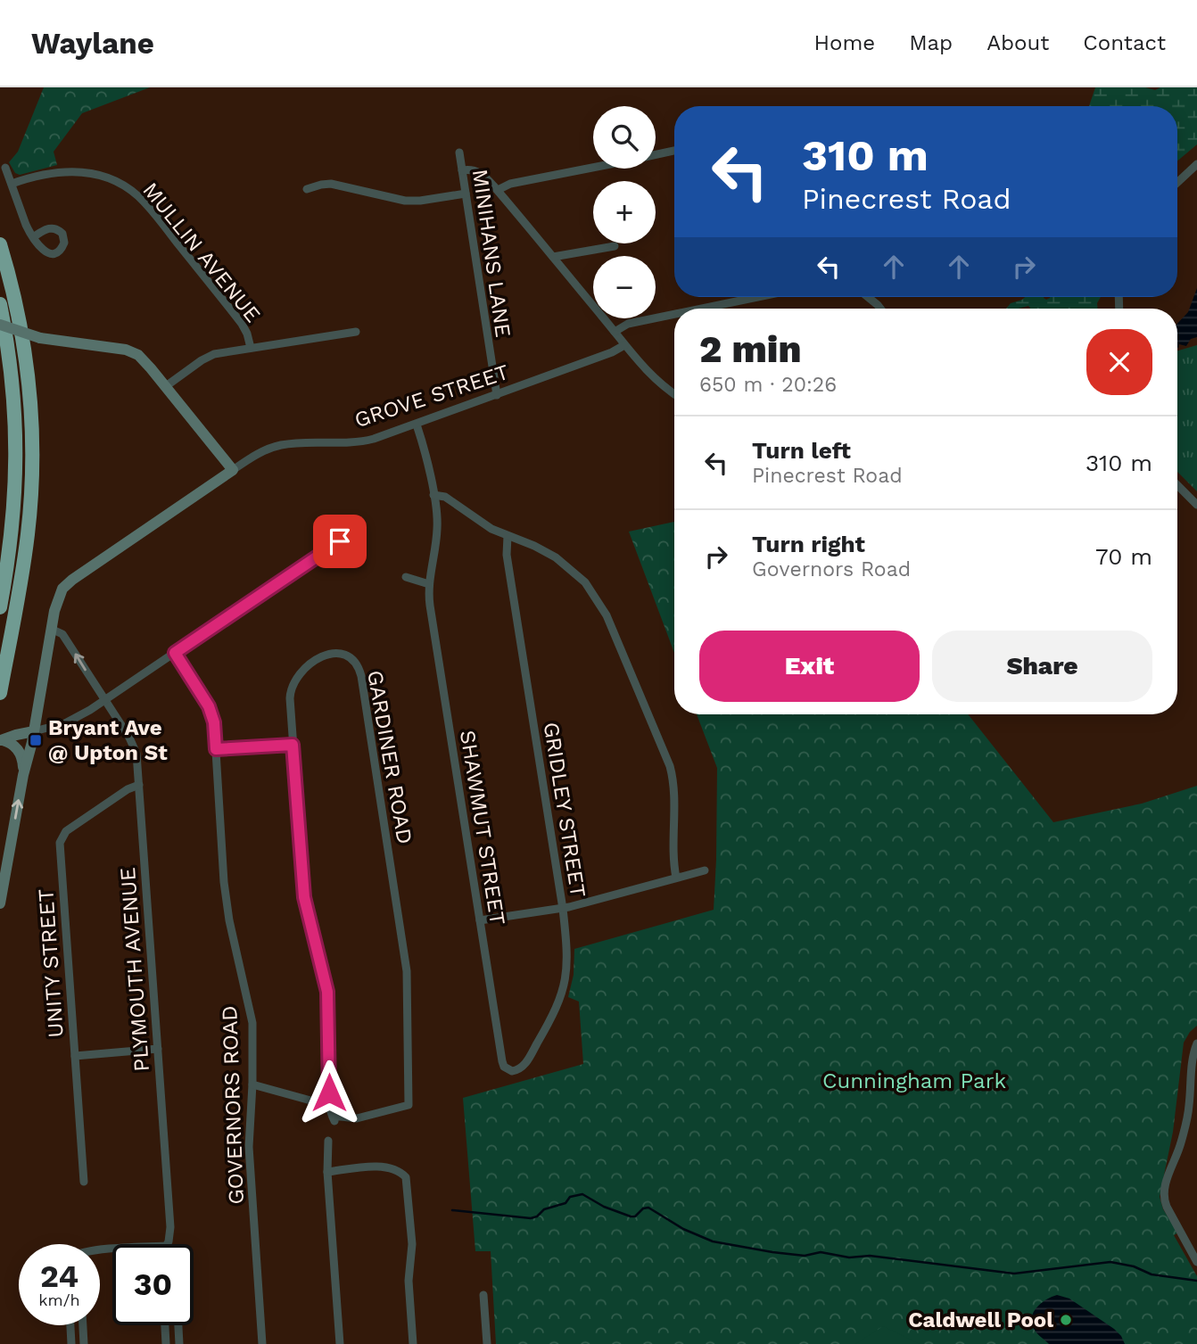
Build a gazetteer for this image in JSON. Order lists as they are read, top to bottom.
{
  "streets": {
    "street": [
      "MULLIN AVENUE",
      "MINIHANS LANE",
      "GROVE STREET",
      "GARDINER ROAD",
      "GRIDLEY STREET",
      "SHAWMUT STREET",
      "UNITY STREET",
      "PLYMOUTH AVENUE",
      "GOVERNORS ROAD"
    ]
  },
  "crossings": [
    ["MINIHANS LANE", "GROVE STREET"],
    ["GROVE STREET", "SHAWMUT STREET"],
    ["GROVE STREET", "PLYMOUTH AVENUE"],
    ["GRIDLEY STREET", "SHAWMUT STREET"],
    ["UNITY STREET", "PLYMOUTH AVENUE"]
  ],
  "parks": ["Cunningham Park"],
  "places": {
    "transit": ["Bryant Ave @ Upton St"],
    "other": ["Caldwell Pool"]
  },
  "page": {
    "header": "Waylane",
    "nav": [
      "Home",
      "Map",
      "About",
      "Contact"
    ],
    "map_buttons": ["+", "−"],
    "turn": ["310 m", "Pinecrest Road"],
    "heading": ["2 min", "650 m · 20:26"],
    "list": [
      {
        "name": "Turn left",
        "note": "Pinecrest Road",
        "value": "310 m"
      },
      {
        "name": "Turn right",
        "note": "Governors Road",
        "value": "70 m"
      }
    ],
    "buttons": ["Exit", "Share"],
    "speed": "24 km/h",
    "limit": "30"
  }
}
